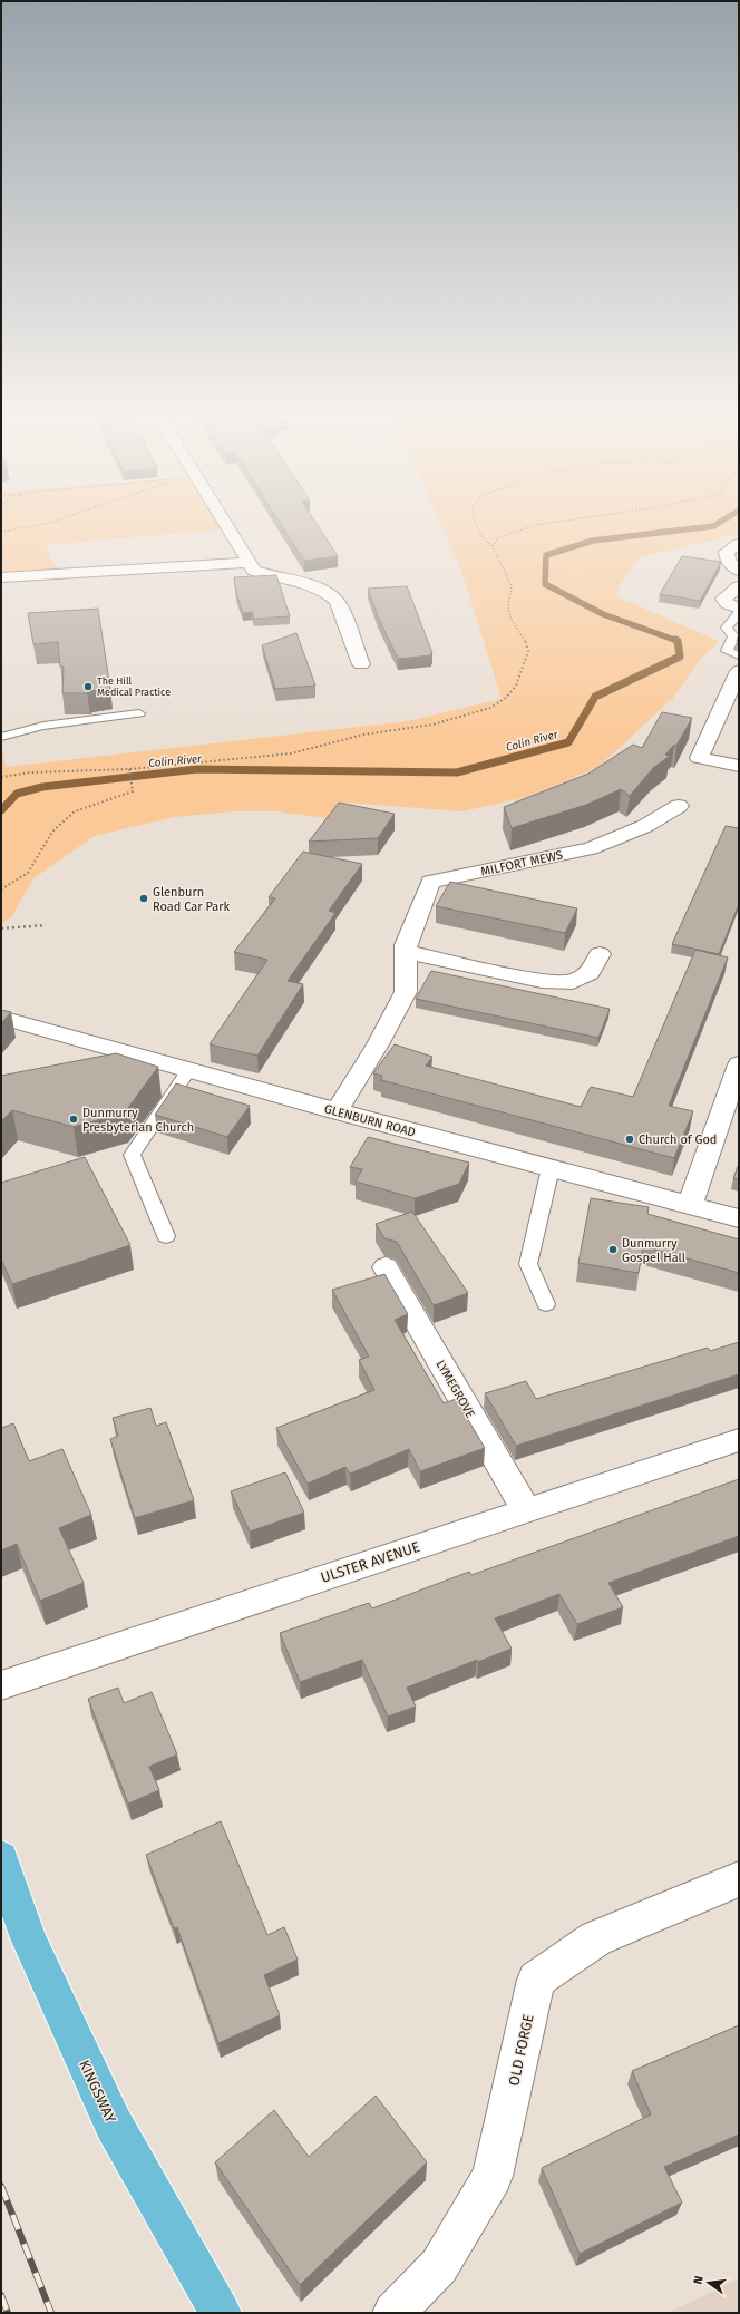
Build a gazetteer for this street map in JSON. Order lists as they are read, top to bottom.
{
  "streets": {
    "main road": ["KINGSWAY"],
    "street": [
      "MILFORT MEWS",
      "GLENBURN ROAD",
      "LYMEGROVE",
      "ULSTER AVENUE",
      "OLD FORGE"
    ]
  },
  "crossings": [
    ["MILFORT MEWS", "GLENBURN ROAD"],
    ["LYMEGROVE", "ULSTER AVENUE"]
  ],
  "water": ["Colin River"],
  "places": [
    "The Hill Medical Practice",
    "Glenburn Road Car Park",
    "Dunmurry Presbyterian Church",
    "Church of God",
    "Dunmurry Gospel Hall"
  ],
  "north": "left"
}
